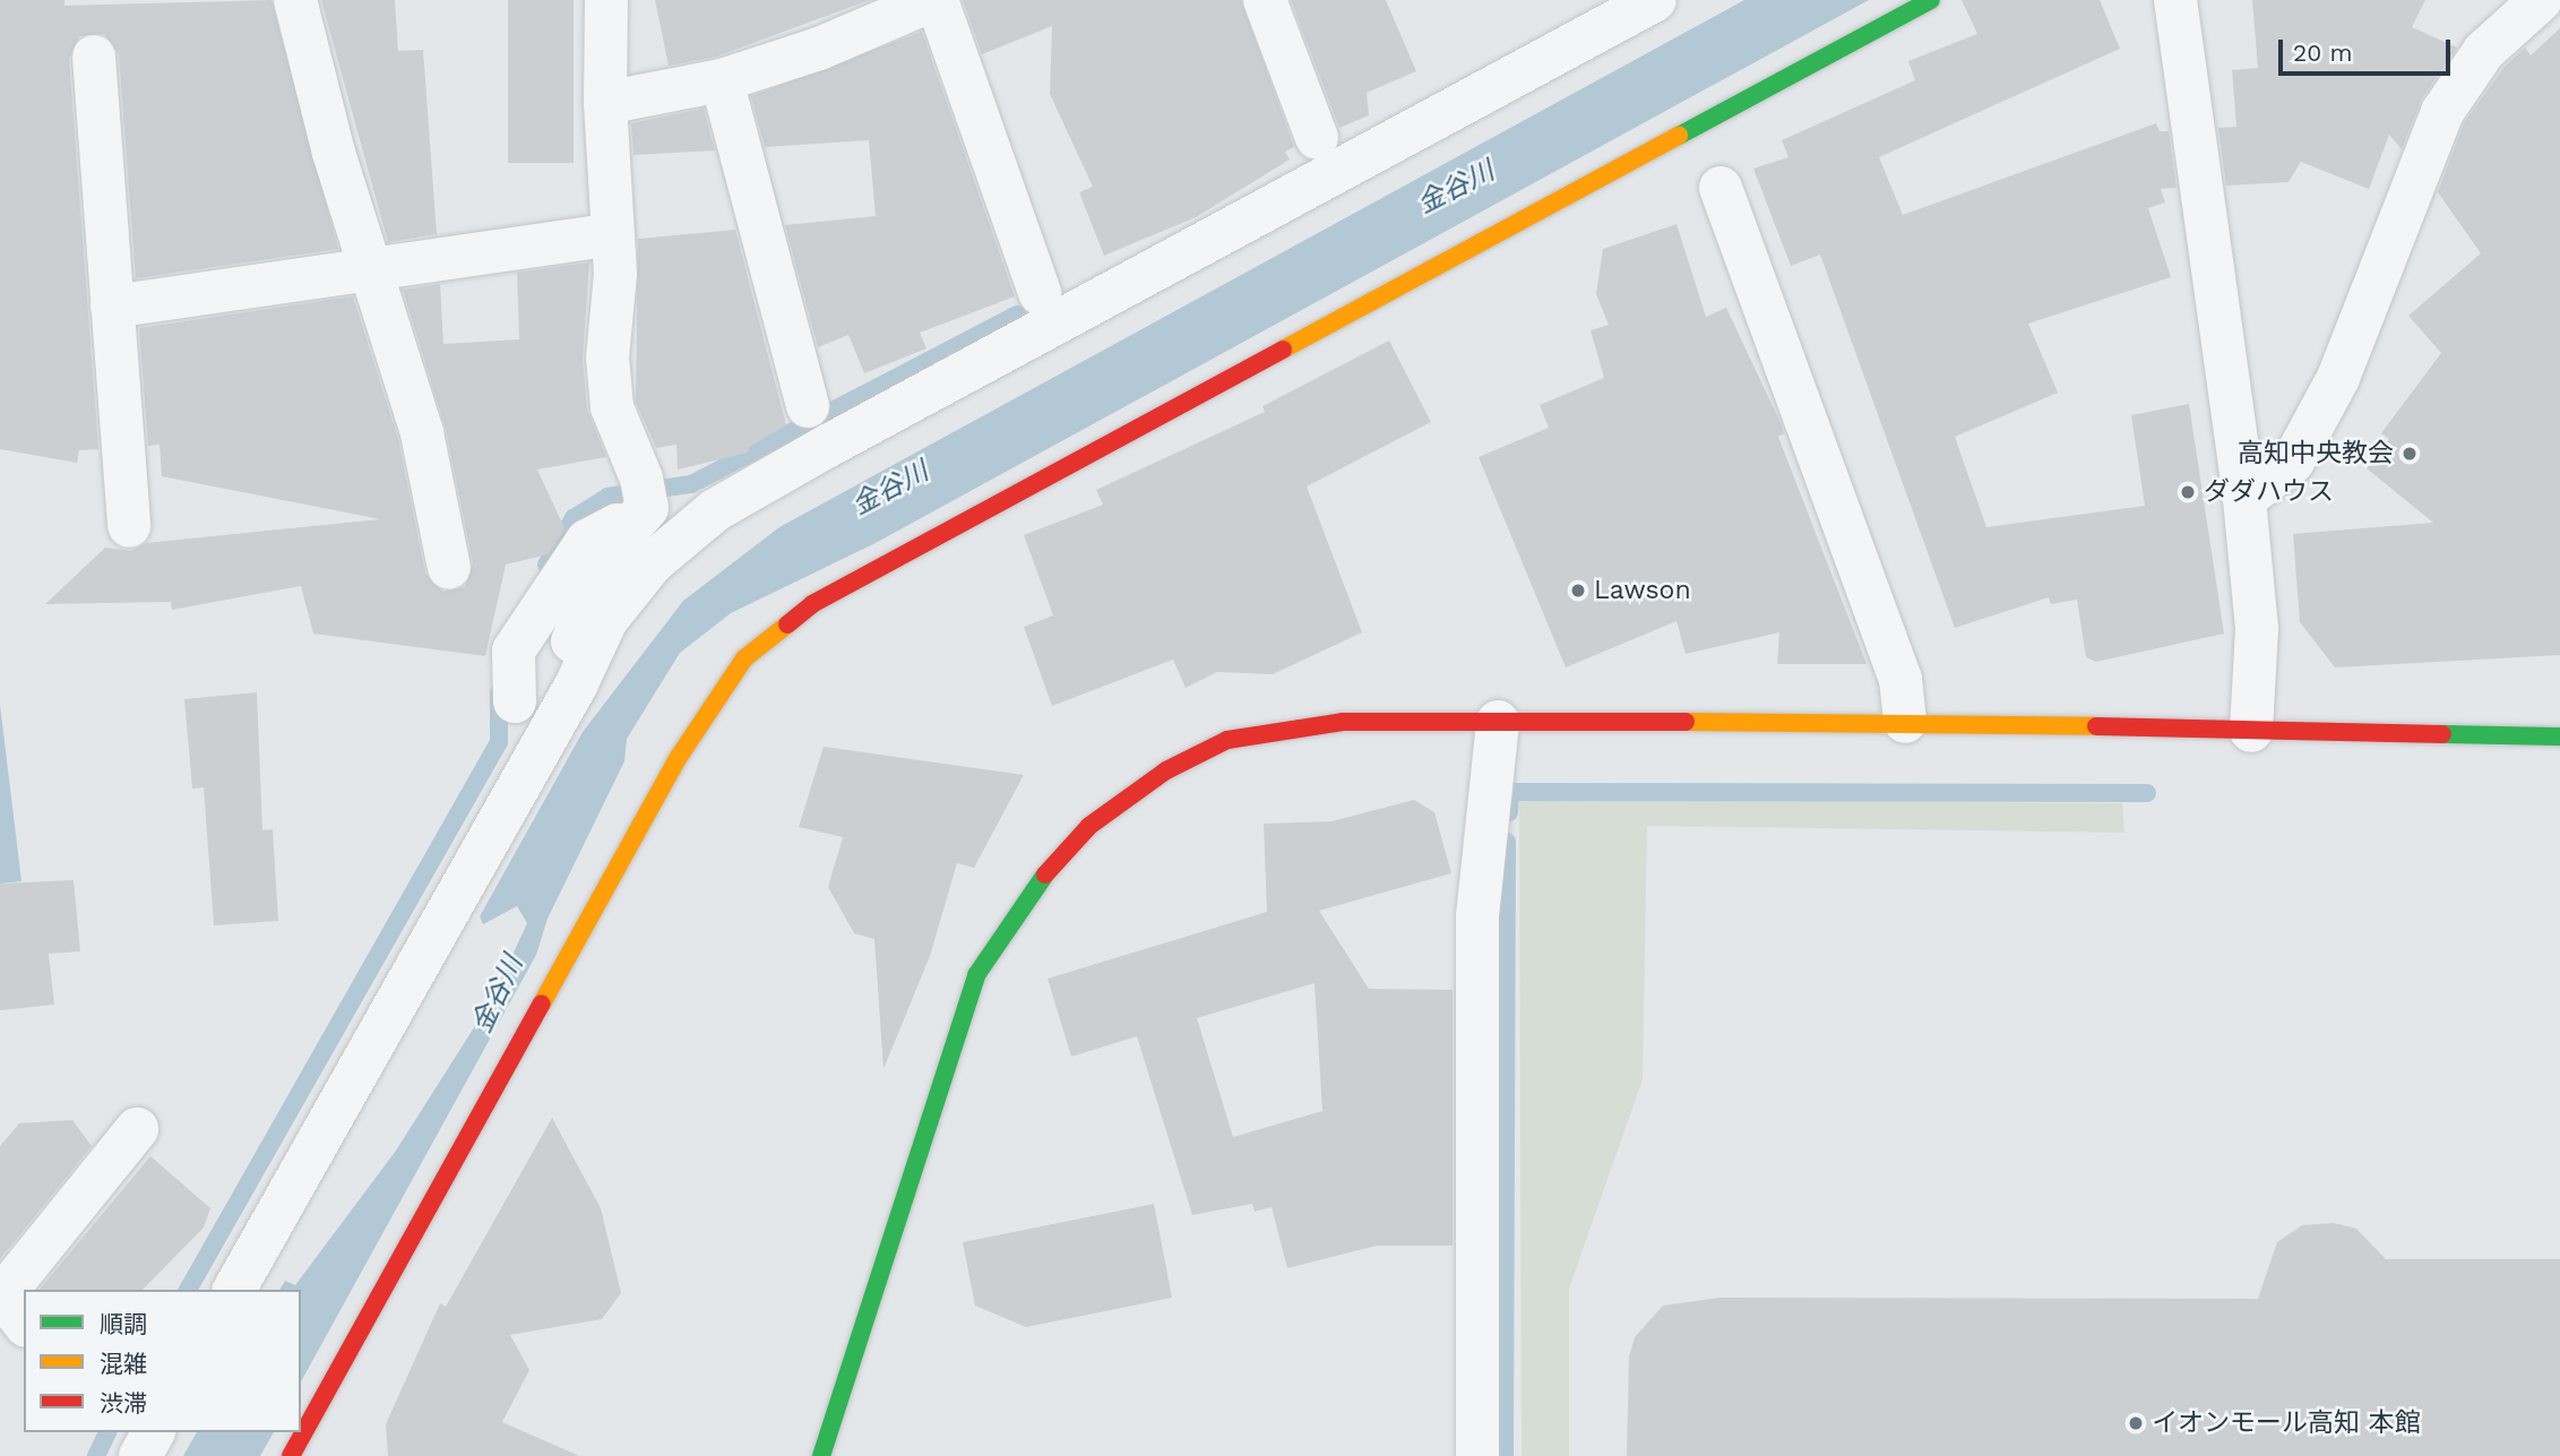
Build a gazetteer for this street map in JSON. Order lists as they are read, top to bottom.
{
  "water": ["金谷川"],
  "places": [
    "高知中央教会",
    "ダダハウス",
    "Lawson",
    "イオンモール高知 本館"
  ],
  "legend": ["順調", "混雑", "渋滞"],
  "scale_bar": "20 m"
}
